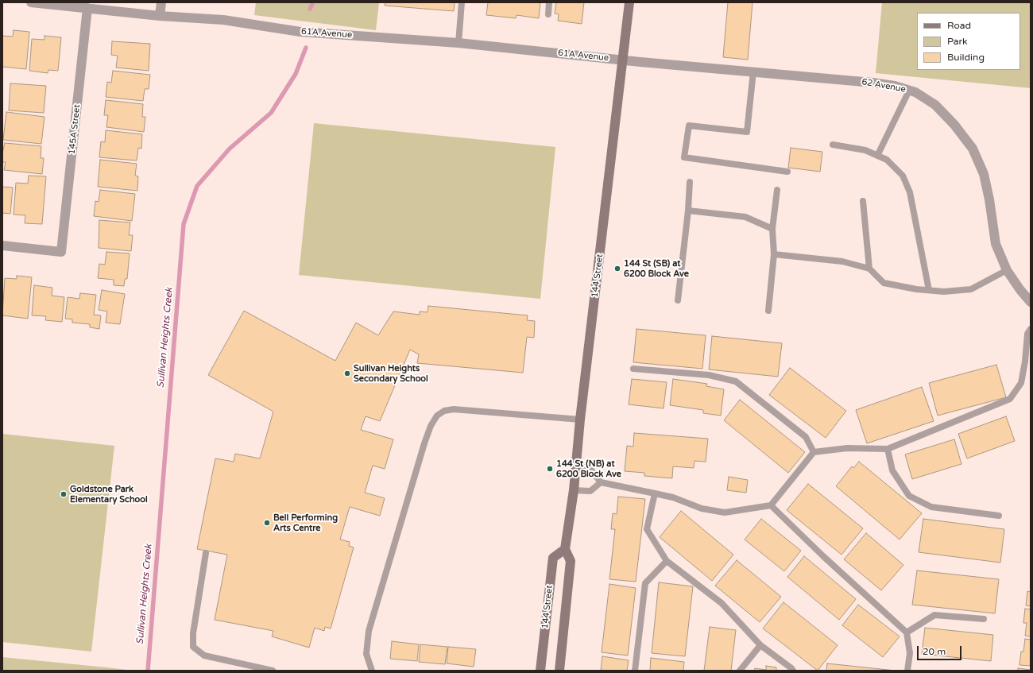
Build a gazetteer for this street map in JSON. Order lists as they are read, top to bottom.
{
  "streets": {
    "main road": ["144 Street"],
    "street": ["61A Avenue", "62 Avenue", "145A Street"]
  },
  "crossings": [
    ["61A Avenue", "62 Avenue"],
    ["61A Avenue", "145A Street"],
    ["61A Avenue", "144 Street"],
    ["62 Avenue", "144 Street"]
  ],
  "water": ["Sullivan Heights Creek"],
  "places": [
    "144 St (SB) at 6200 Block Ave",
    "Sullivan Heights Secondary School",
    "144 St (NB) at 6200 Block Ave",
    "Goldstone Park Elementary School",
    "Bell Performing Arts Centre"
  ],
  "legend": ["Road", "Park", "Building"],
  "scale_bar": "20 m"
}
